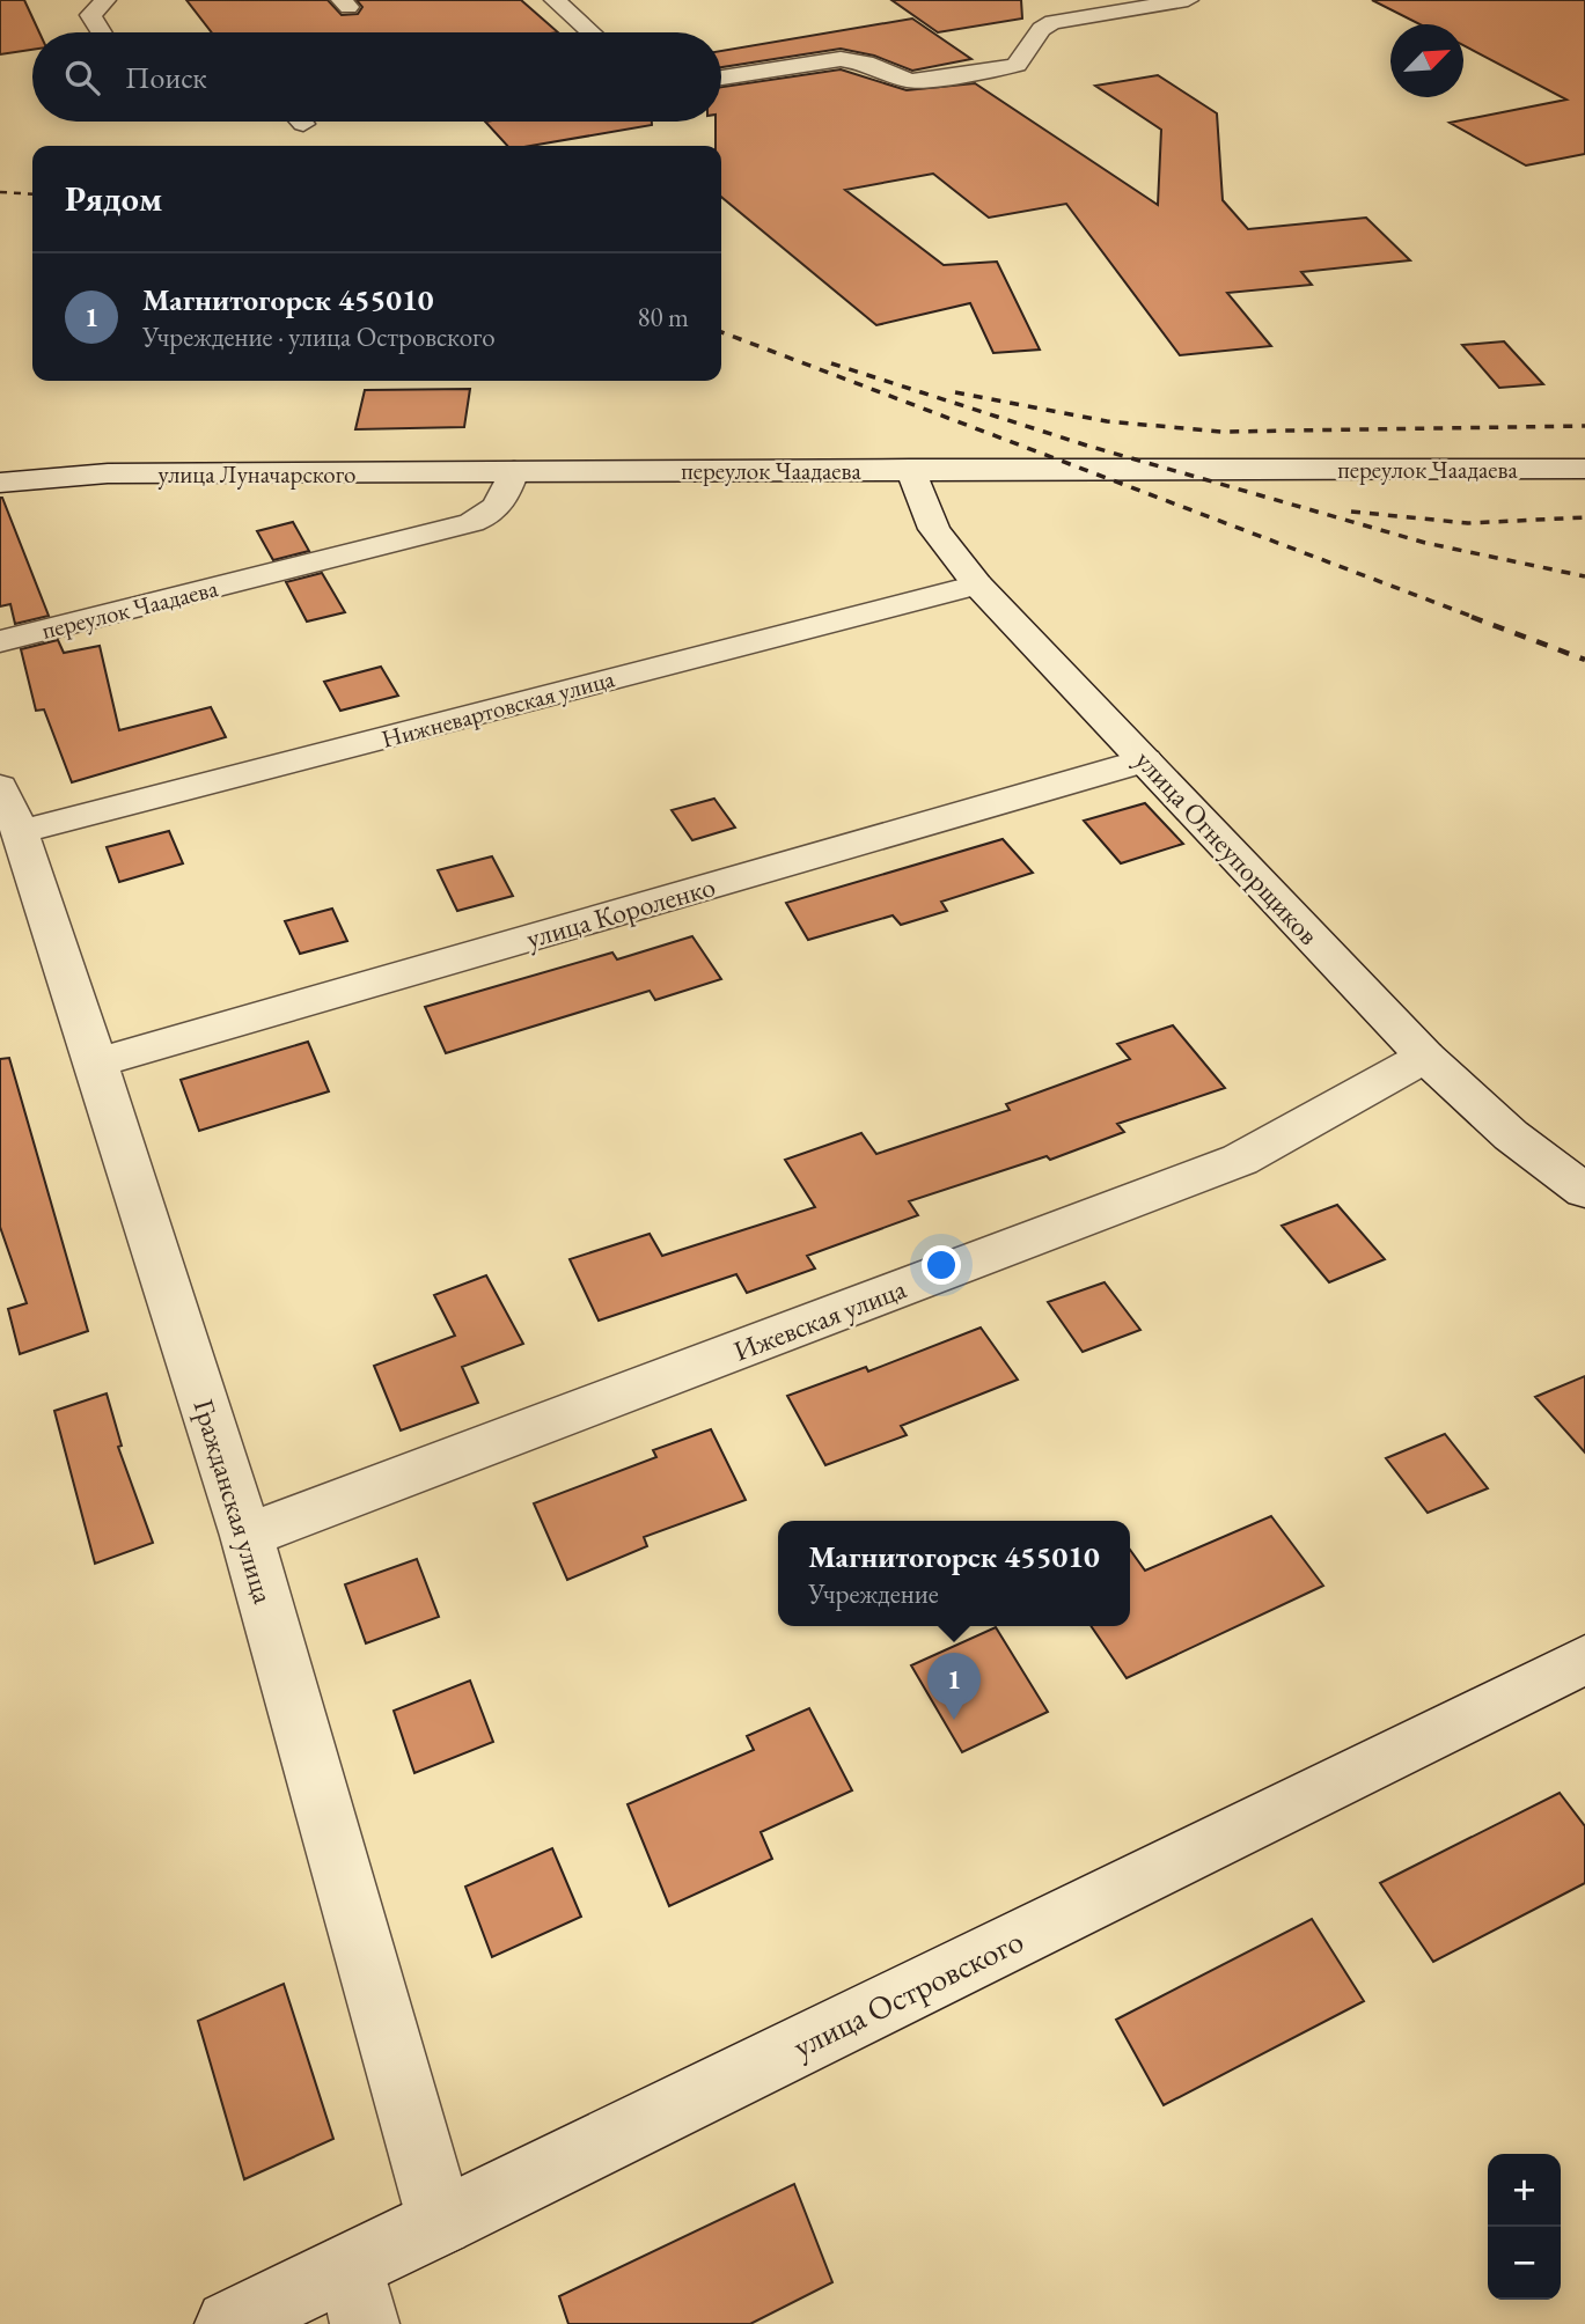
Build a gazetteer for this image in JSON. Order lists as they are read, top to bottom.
{
  "streets": {
    "street": [
      "переулок Чаадаева",
      "улица Луначарского",
      "Нижневартовская улица",
      "улица Огнеупорщиков",
      "улица Короленко",
      "Ижевская улица",
      "Гражданская улица",
      "улица Островского"
    ]
  },
  "crossings": [
    ["переулок Чаадаева", "улица Луначарского"],
    ["переулок Чаадаева", "улица Огнеупорщиков"],
    ["Нижневартовская улица", "улица Огнеупорщиков"],
    ["Нижневартовская улица", "Гражданская улица"],
    ["улица Огнеупорщиков", "улица Короленко"],
    ["улица Огнеупорщиков", "Ижевская улица"],
    ["улица Короленко", "Гражданская улица"],
    ["Ижевская улица", "Гражданская улица"],
    ["Гражданская улица", "улица Островского"]
  ],
  "north": "top right",
  "page": {
    "search": "Поиск",
    "heading": "Рядом",
    "list": [
      {
        "mark": "1",
        "name": "Магнитогорск 455010",
        "note": "Учреждение · улица Островского",
        "value": "80 m"
      }
    ],
    "popup": ["Магнитогорск 455010", "Учреждение"],
    "pins": "1",
    "map_buttons": ["+", "−"]
  }
}
